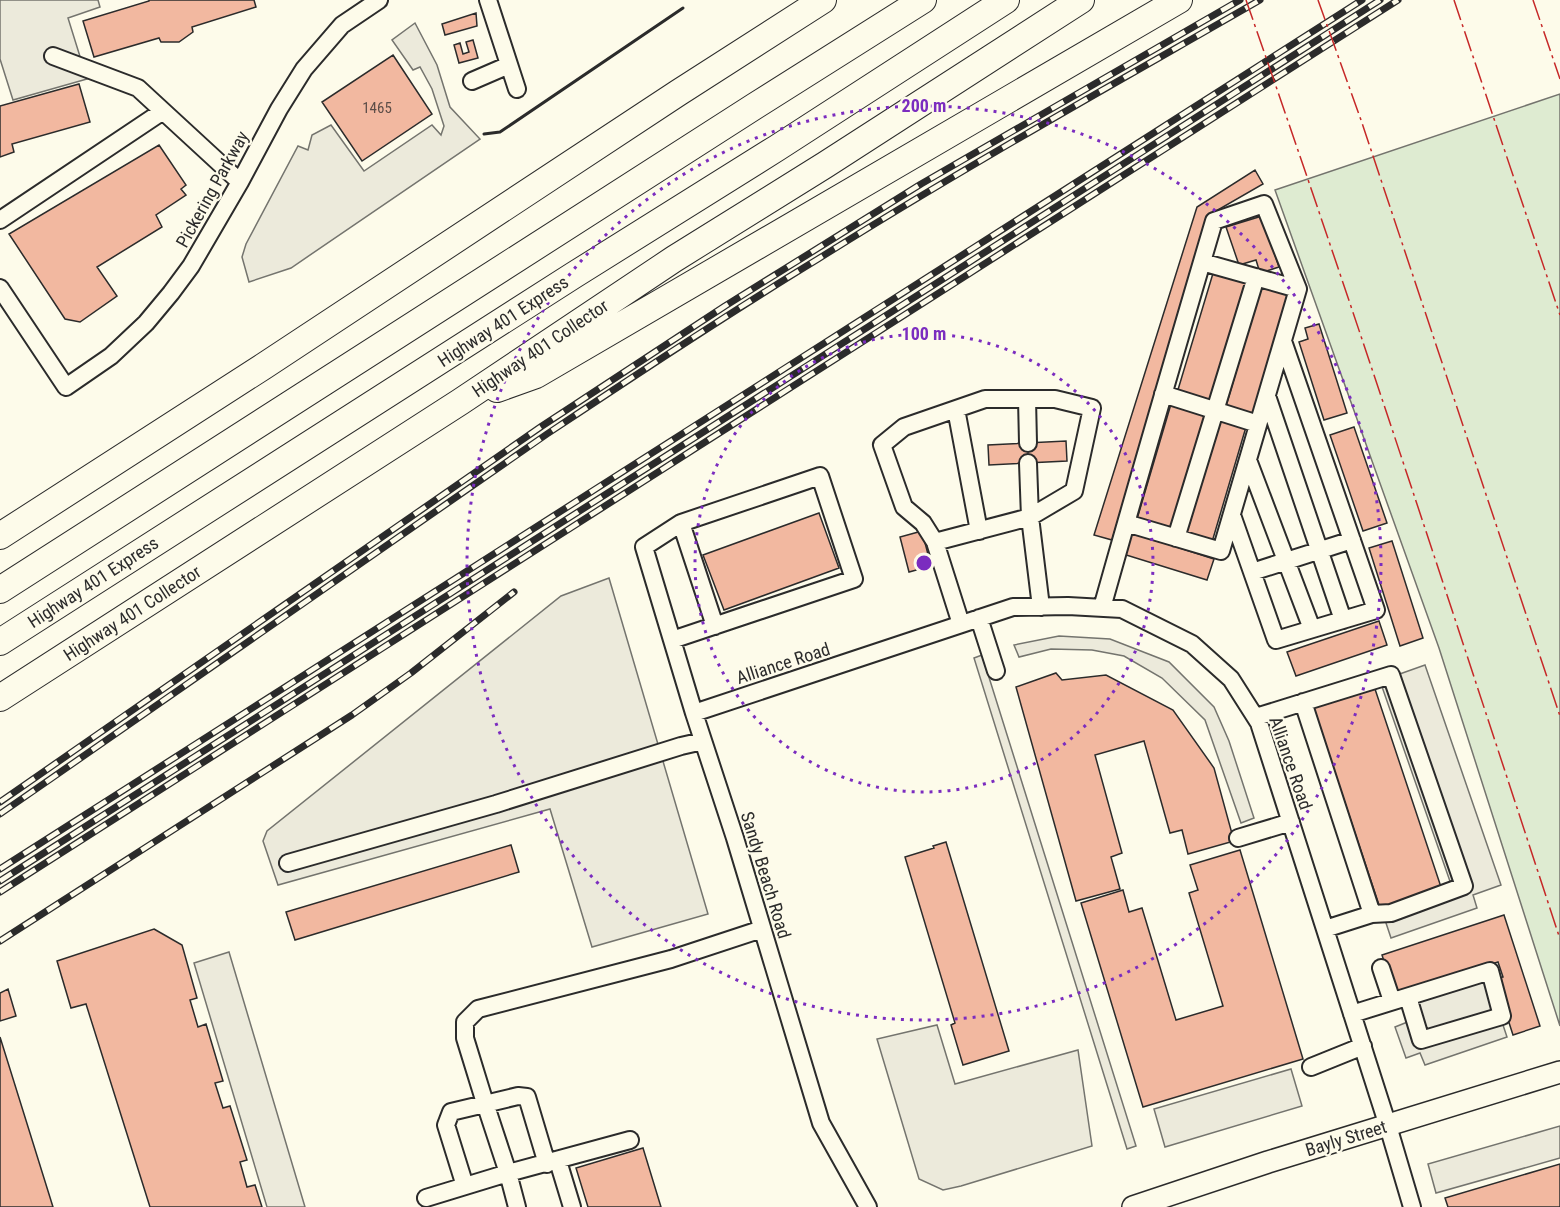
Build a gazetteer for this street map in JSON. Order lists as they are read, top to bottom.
{
  "streets": {
    "highway": ["Highway 401 Express", "Highway 401 Collector"],
    "main road": ["Bayly Street"],
    "street": ["Pickering Parkway", "Alliance Road", "Sandy Beach Road"]
  },
  "crossings": [
    ["Alliance Road", "Sandy Beach Road"],
    ["Alliance Road", "Bayly Street"]
  ],
  "house_numbers": ["1465"],
  "rings": ["200 m", "100 m"]
}
